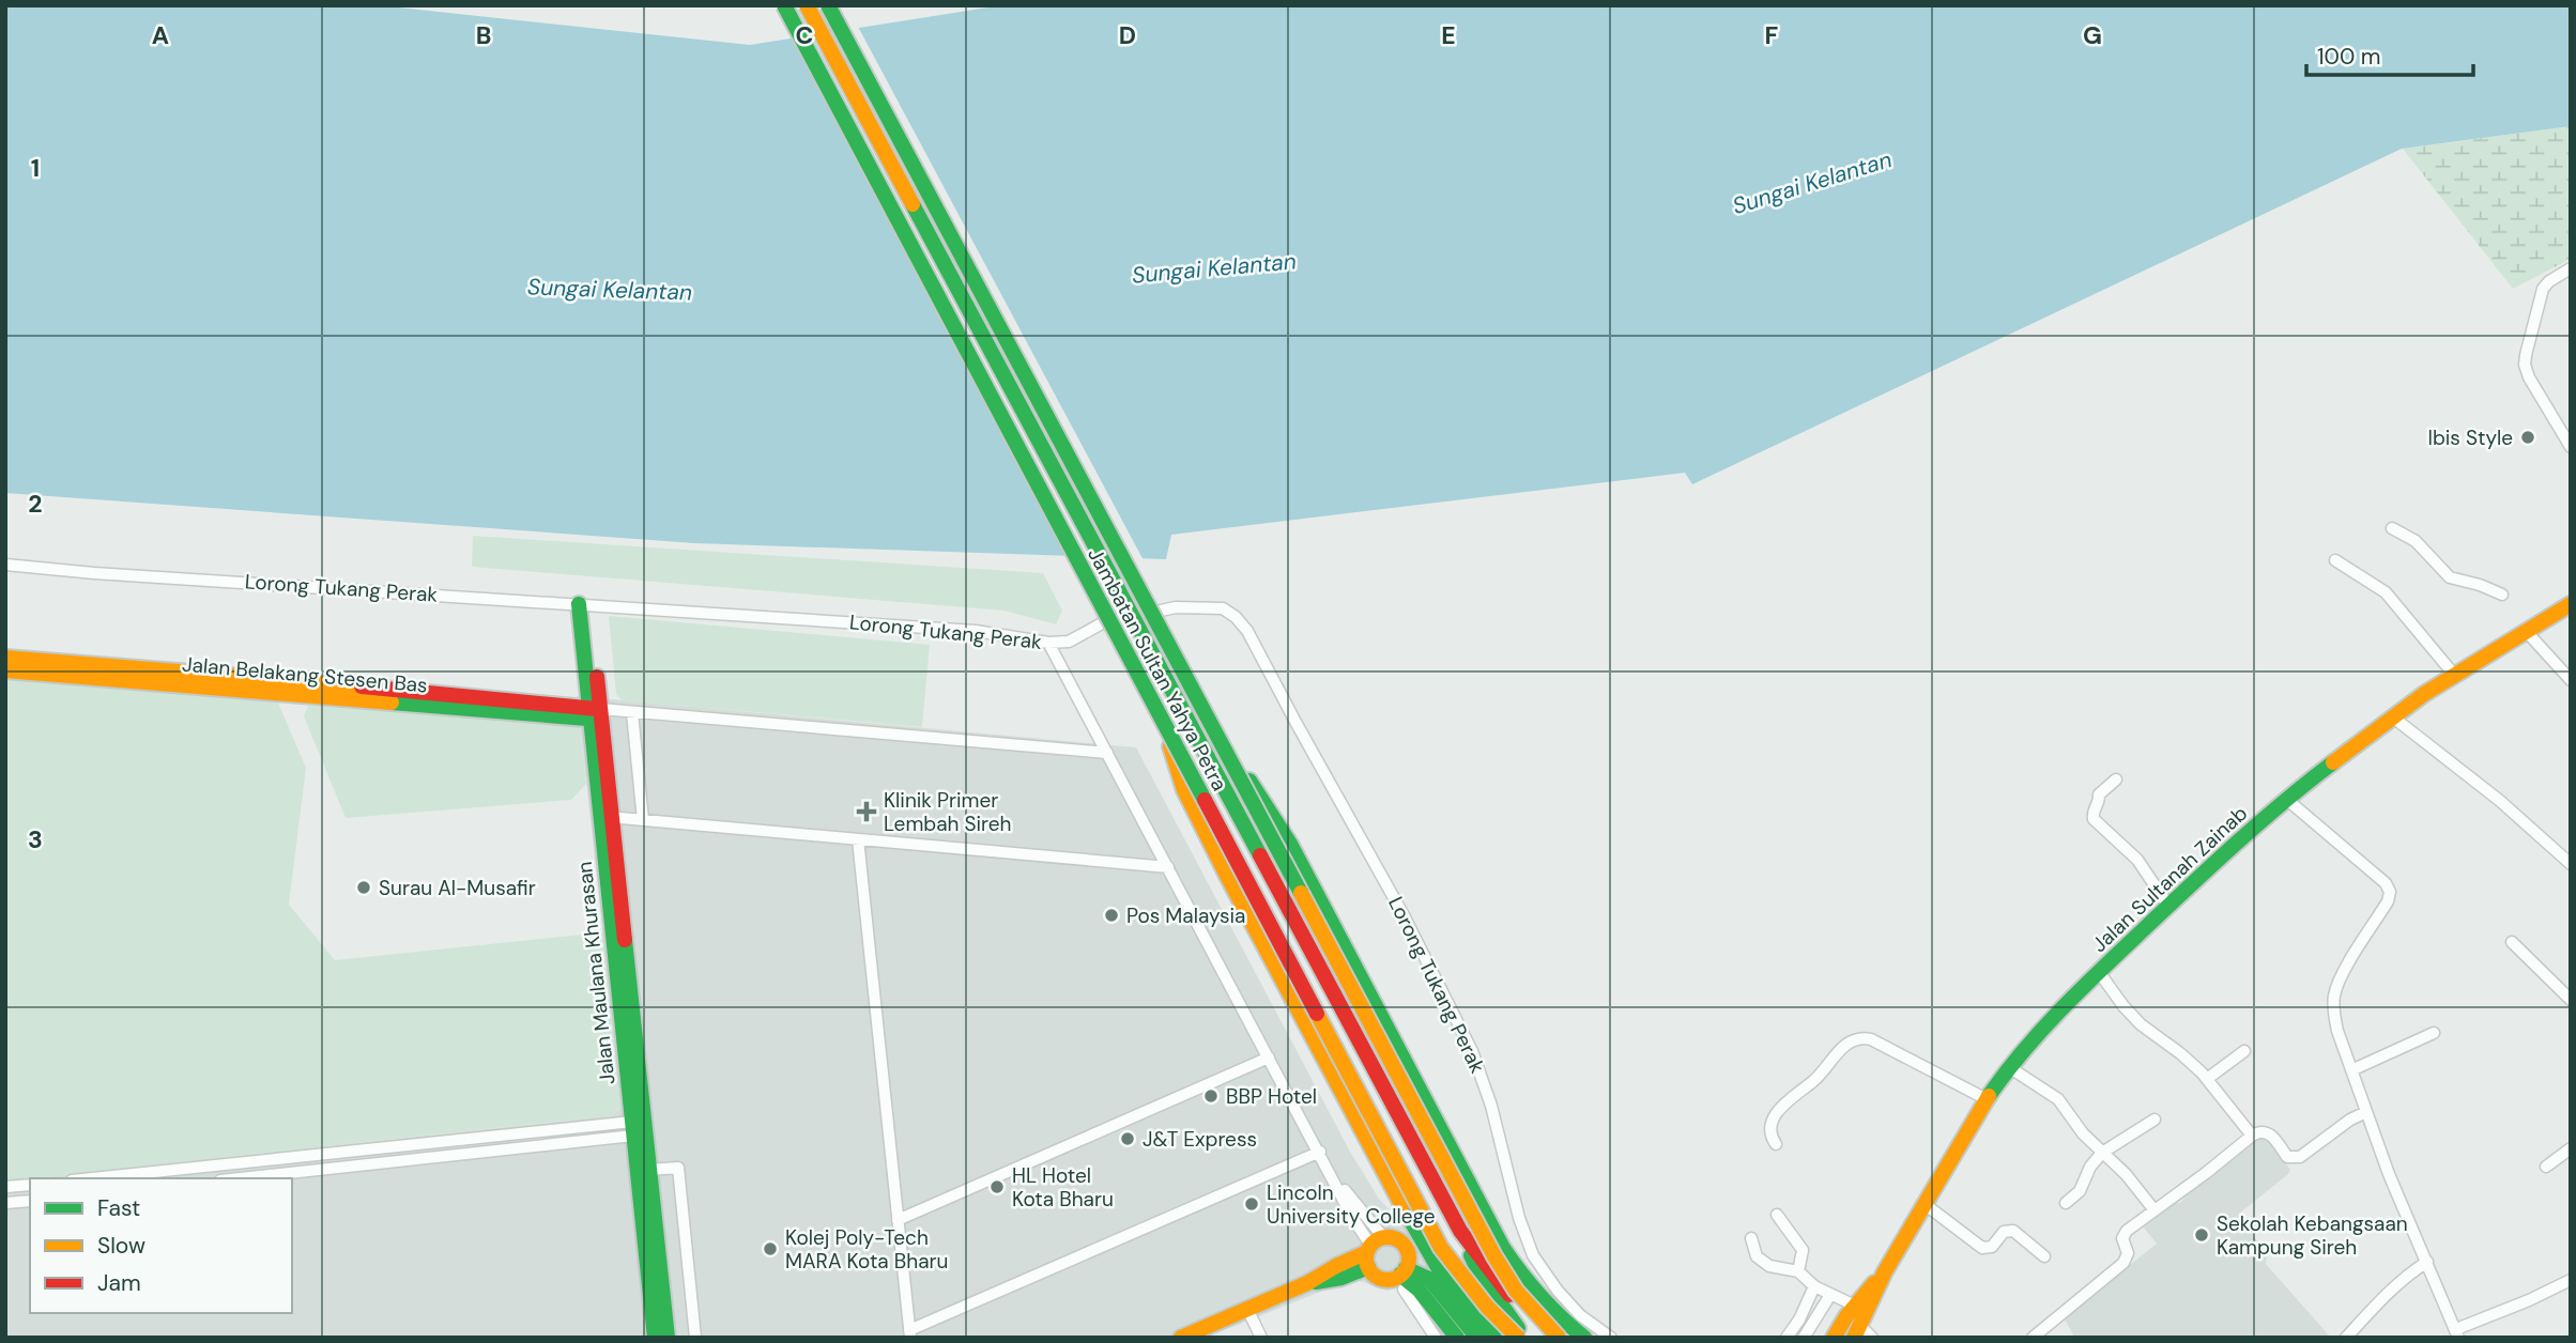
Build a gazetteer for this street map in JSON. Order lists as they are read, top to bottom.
{
  "streets": {
    "main road": [
      "Jambatan Sultan Yahya Petra",
      "Jalan Belakang Stesen Bas",
      "Jalan Sultanah Zainab",
      "Jalan Maulana Khurasan"
    ],
    "street": ["Lorong Tukang Perak"]
  },
  "water": ["Sungai Kelantan"],
  "places": {
    "other": [
      "Ibis Style",
      "Surau Al-Musafir",
      "Pos Malaysia",
      "BBP Hotel",
      "J&T Express",
      "HL Hotel Kota Bharu",
      "Lincoln University College",
      "Sekolah Kebangsaan Kampung Sireh",
      "Kolej Poly-Tech MARA Kota Bharu"
    ],
    "health": ["Klinik Primer Lembah Sireh"]
  },
  "legend": ["Fast", "Slow", "Jam"],
  "scale_bar": "100 m",
  "grid": {
    "columns": [
      "A",
      "B",
      "C",
      "D",
      "E",
      "F",
      "G"
    ],
    "rows": ["1", "2", "3"]
  }
}
